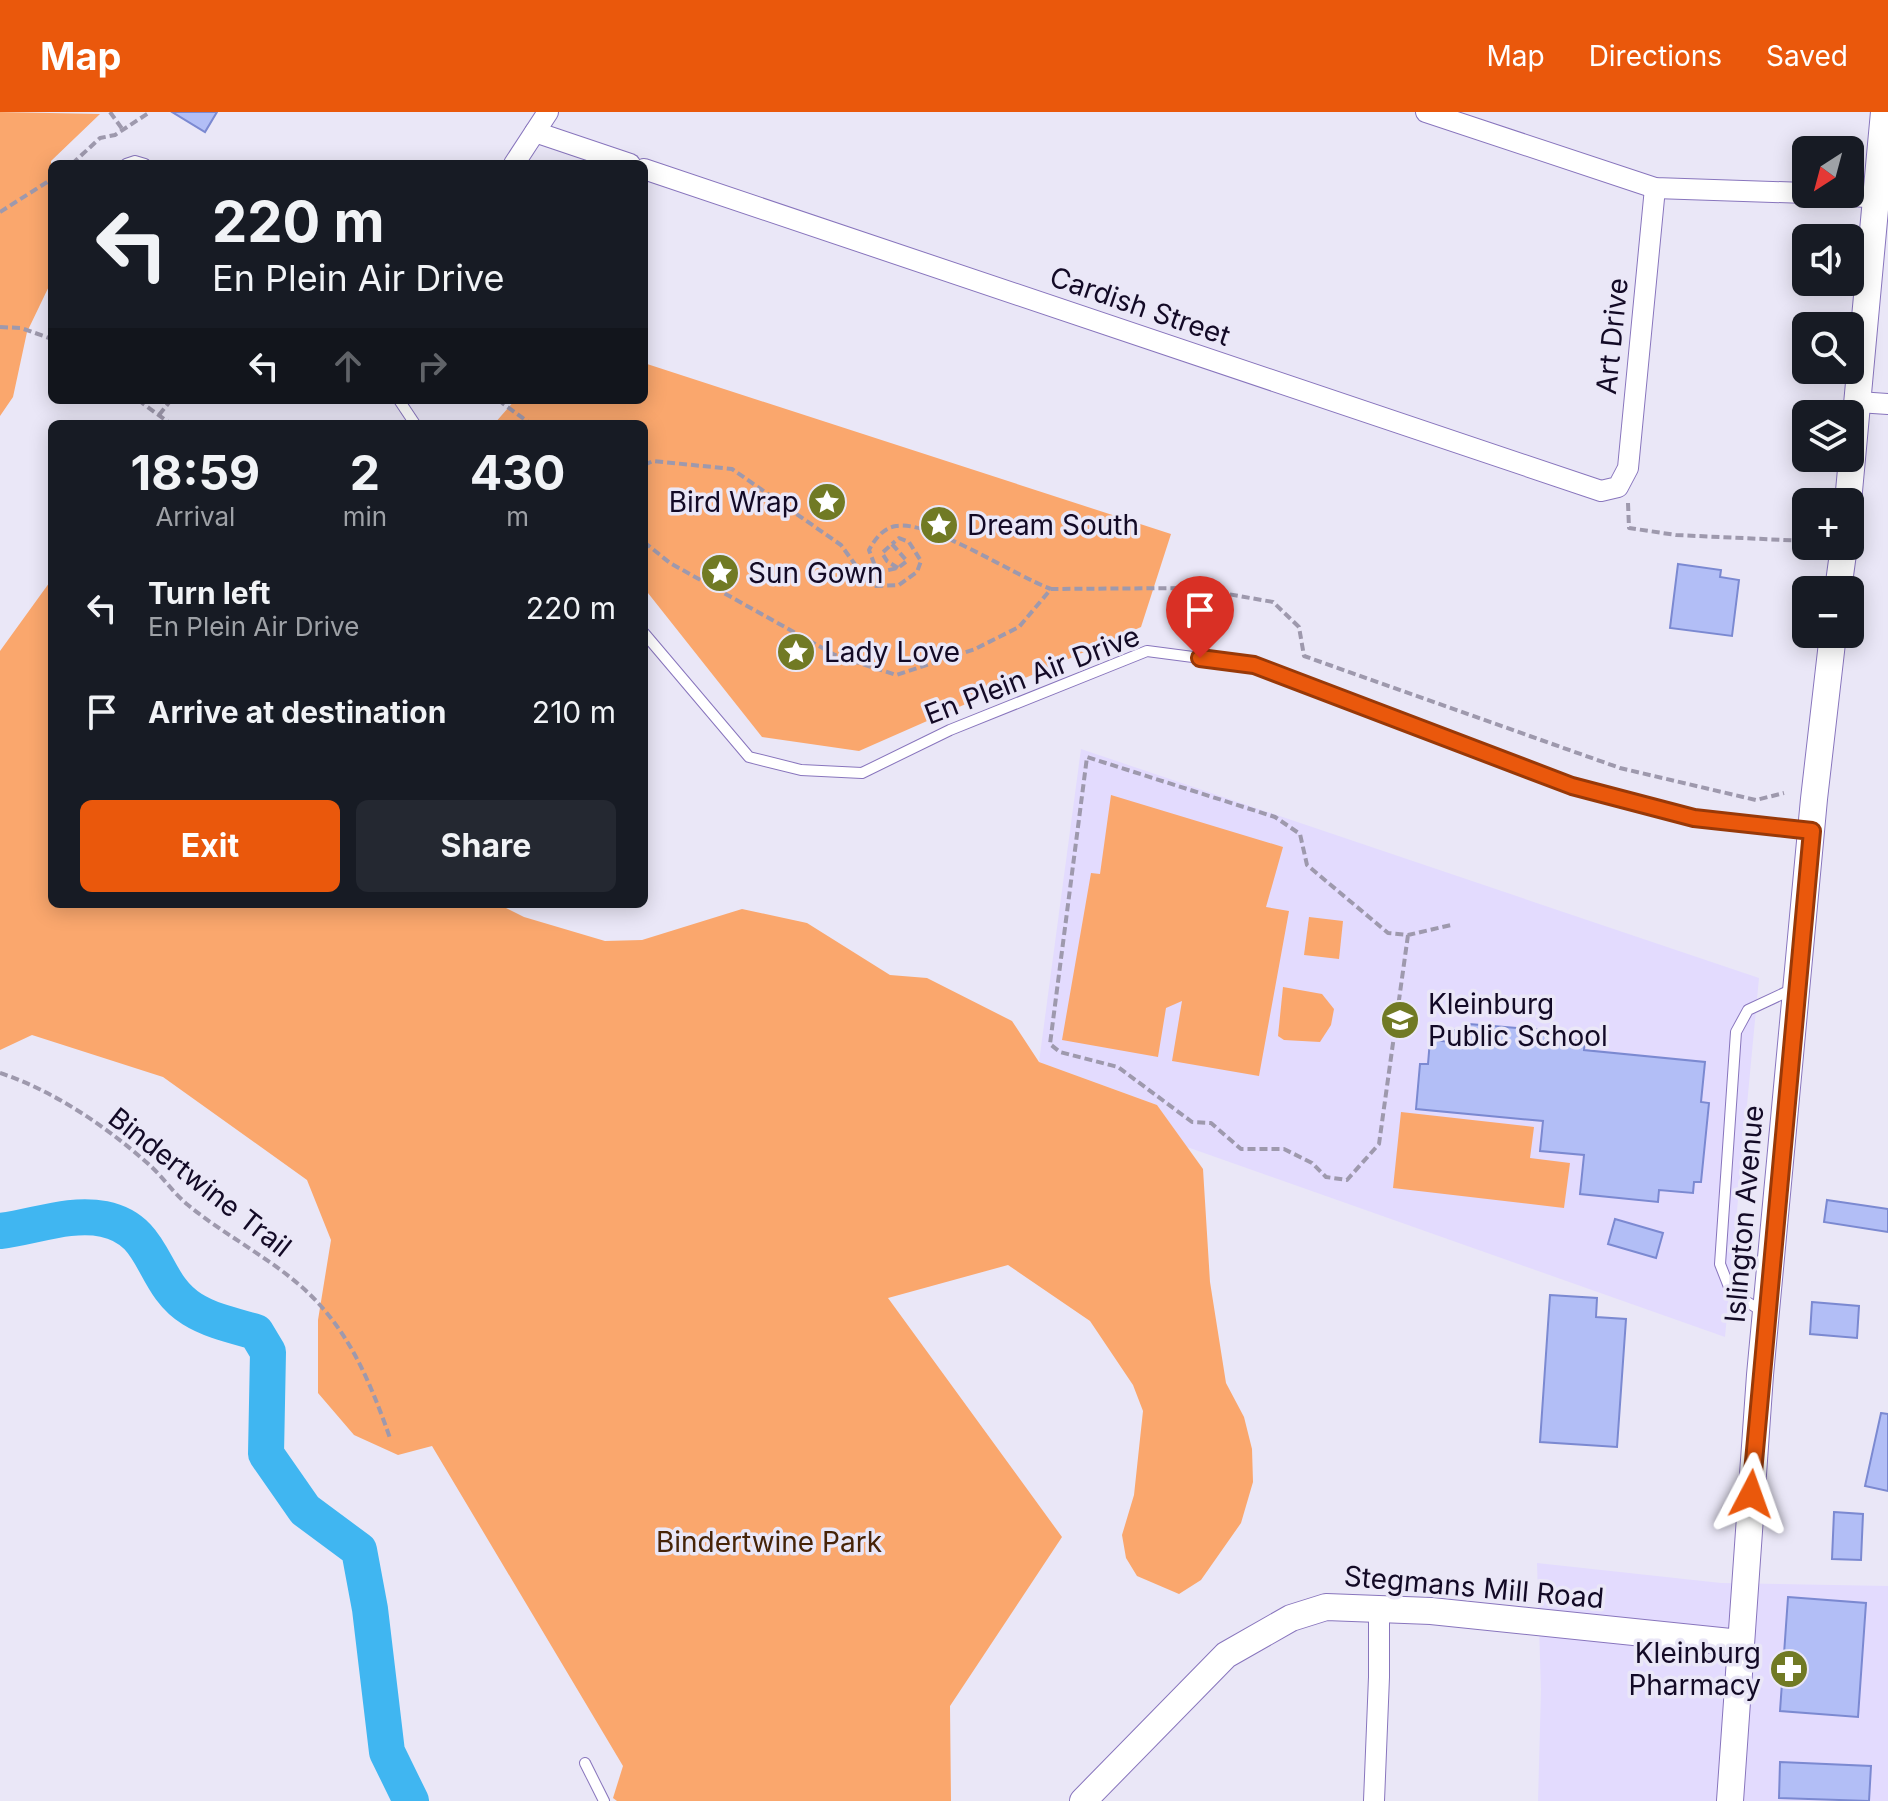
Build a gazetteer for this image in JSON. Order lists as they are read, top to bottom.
{
  "streets": {
    "street": [
      "Cardish Street",
      "Art Drive",
      "Islington Avenue",
      "Stegmans Mill Road"
    ],
    "lane": ["En Plein Air Drive"],
    "path": ["Bindertwine Trail"]
  },
  "crossings": [
    ["Cardish Street", "Art Drive"],
    ["En Plein Air Drive", "Islington Avenue"],
    ["Islington Avenue", "Stegmans Mill Road"]
  ],
  "parks": ["Bindertwine Park"],
  "places": {
    "place": [
      "Bird Wrap",
      "Dream South",
      "Sun Gown",
      "Lady Love"
    ],
    "school or university": ["Kleinburg Public School"],
    "pharmacy": ["Kleinburg Pharmacy"]
  },
  "north": "bottom left",
  "page": {
    "header": "Map",
    "nav": ["Map", "Directions", "Saved"],
    "map_buttons": ["+", "−"],
    "turn": ["220 m", "En Plein Air Drive"],
    "eta": [
      "18:59",
      "Arrival",
      "2",
      "min",
      "430",
      "m"
    ],
    "list": [
      {
        "name": "Turn left",
        "note": "En Plein Air Drive",
        "value": "220 m"
      },
      {
        "name": "Arrive at destination",
        "value": "210 m"
      }
    ],
    "buttons": ["Exit", "Share"]
  }
}
